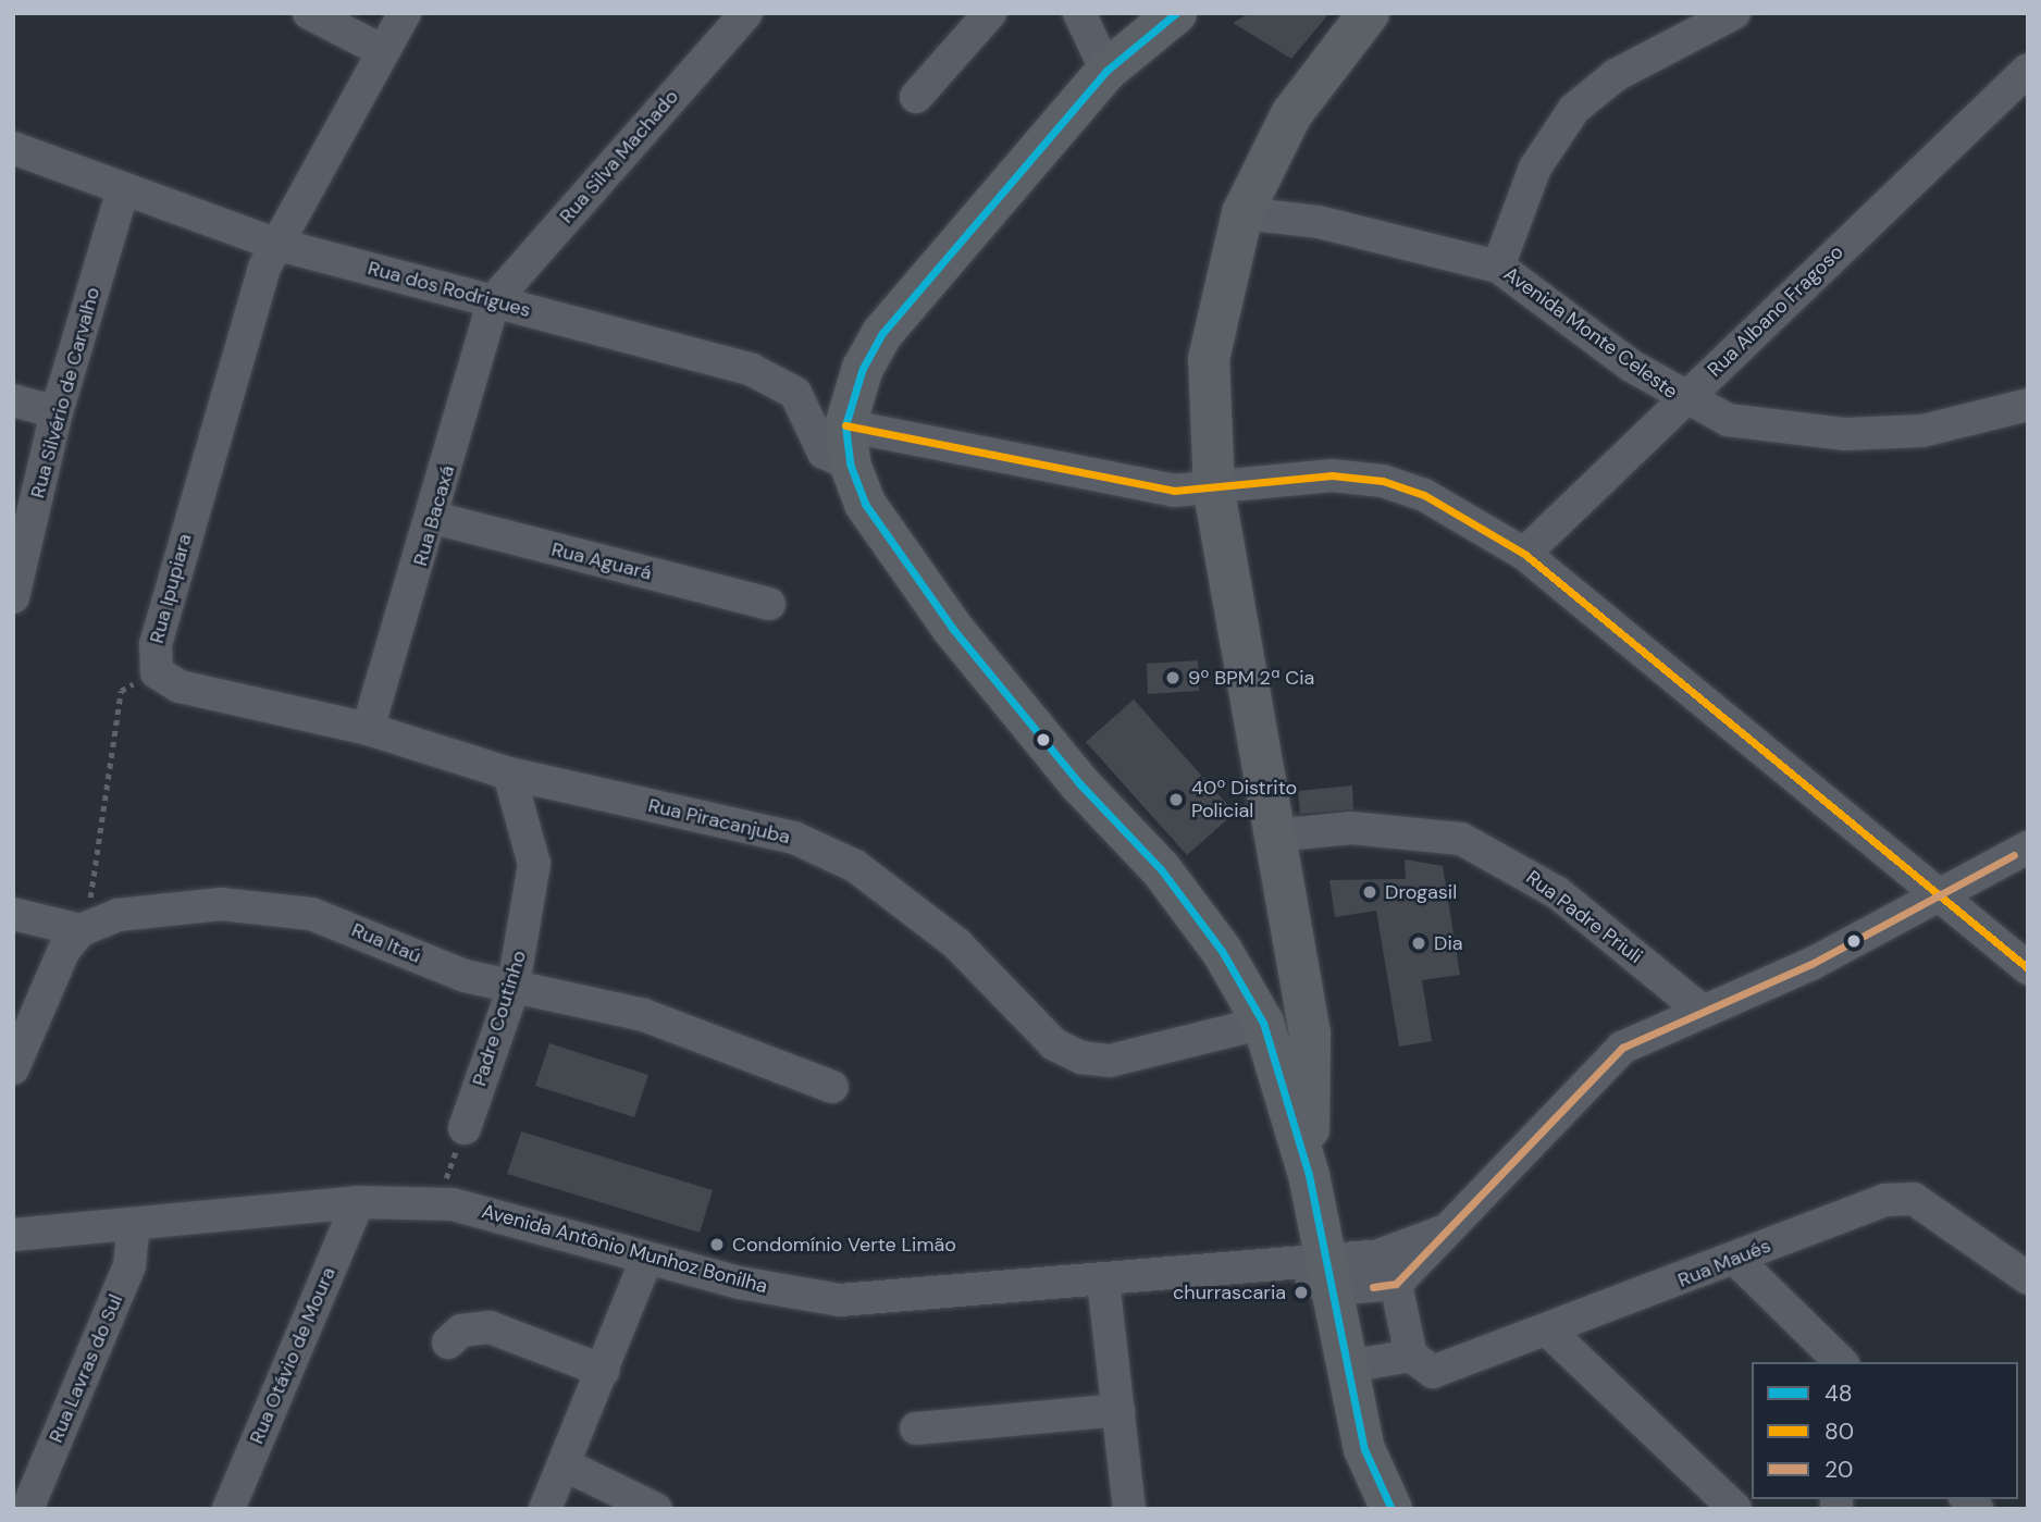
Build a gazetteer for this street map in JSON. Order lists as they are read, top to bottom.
{
  "streets": {
    "street": [
      "Rua Silva Machado",
      "Rua dos Rodrigues",
      "Rua Albano Fragoso",
      "Avenida Monte Celeste",
      "Rua Silvério de Carvalho",
      "Rua Bacaxá",
      "Rua Aguará",
      "Rua Ipupiara",
      "Rua Piracanjuba",
      "Rua Padre Priuli",
      "Rua Itaú",
      "Padre Coutinho",
      "Avenida Antônio Munhoz Bonilha",
      "Rua Maués",
      "Rua Otávio de Moura",
      "Rua Lavras do Sul"
    ]
  },
  "crossings": [
    ["Rua Silva Machado", "Rua dos Rodrigues"],
    ["Rua Silva Machado", "Rua Bacaxá"],
    ["Rua dos Rodrigues", "Rua Silvério de Carvalho"],
    ["Rua dos Rodrigues", "Rua Bacaxá"],
    ["Rua dos Rodrigues", "Rua Ipupiara"],
    ["Rua Albano Fragoso", "Avenida Monte Celeste"],
    ["Rua Bacaxá", "Rua Aguará"],
    ["Rua Bacaxá", "Rua Piracanjuba"],
    ["Rua Ipupiara", "Rua Piracanjuba"],
    ["Rua Ipupiara", "Rua Itaú"],
    ["Rua Piracanjuba", "Padre Coutinho"],
    ["Rua Itaú", "Padre Coutinho"],
    ["Avenida Antônio Munhoz Bonilha", "Rua Otávio de Moura"],
    ["Avenida Antônio Munhoz Bonilha", "Rua Lavras do Sul"]
  ],
  "places": [
    "9º BPM 2ª Cia",
    "40º Distrito Policial",
    "Drogasil",
    "Dia",
    "Condomínio Verte Limão",
    "churrascaria"
  ],
  "lines": ["transit line 48", "transit line 80", "transit line 20"],
  "legend": ["48", "80", "20"]
}
